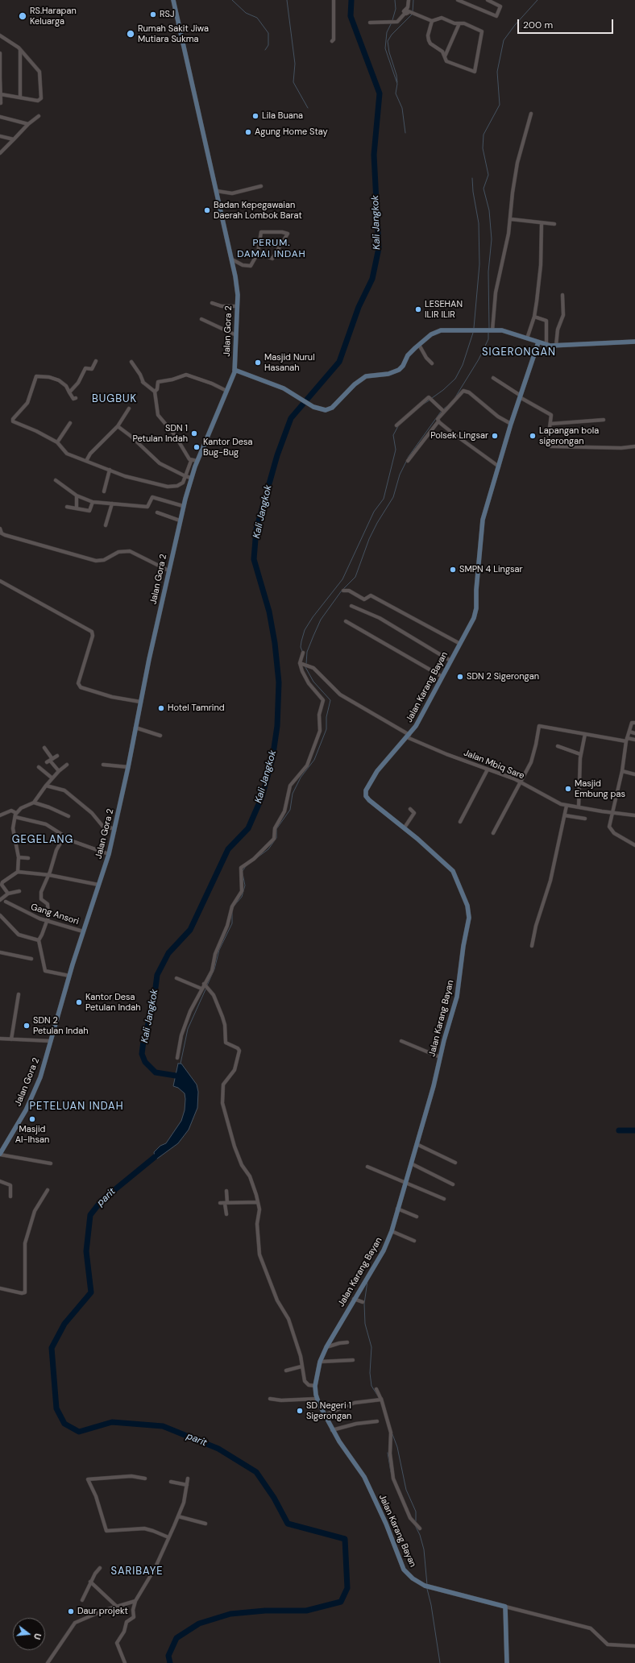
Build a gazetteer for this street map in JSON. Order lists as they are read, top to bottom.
{
  "streets": {
    "street": [
      "Jalan Gora 2",
      "Jalan Karang Bayan",
      "Jalan Mbiq Sare",
      "Gang Ansori"
    ]
  },
  "crossings": [
    ["Jalan Gora 2", "Gang Ansori"],
    ["Jalan Karang Bayan", "Jalan Mbiq Sare"]
  ],
  "districts": [
    "PERUM. DAMAI INDAH",
    "SIGERONGAN",
    "BUGBUK",
    "GEGELANG",
    "PETELUAN INDAH",
    "SARIBAYE"
  ],
  "water": ["Kali Jangkok", "parit"],
  "places": [
    "RSJ",
    "RS.Harapan Keluarga",
    "Rumah Sakit Jiwa Mutiara Sukma",
    "Lila Buana",
    "Agung Home Stay",
    "Badan Kepegawaian Daerah Lombok Barat",
    "LESEHAN ILIR ILIR",
    "Masjid Nurul Hasanah",
    "SDN 1 Petulan Indah",
    "Polsek Lingsar",
    "Lapangan bola sigerongan",
    "Kantor Desa Bug-Bug",
    "SMPN 4 Lingsar",
    "SDN 2 Sigerongan",
    "Hotel Tamrind",
    "Masjid Embung pas",
    "Kantor Desa Petulan Indah",
    "SDN 2 Petulan Indah",
    "Masjid Al-Ihsan",
    "SD Negeri 1 Sigerongan",
    "Daur projekt"
  ],
  "scale_bar": "200 m",
  "north": "right"
}
